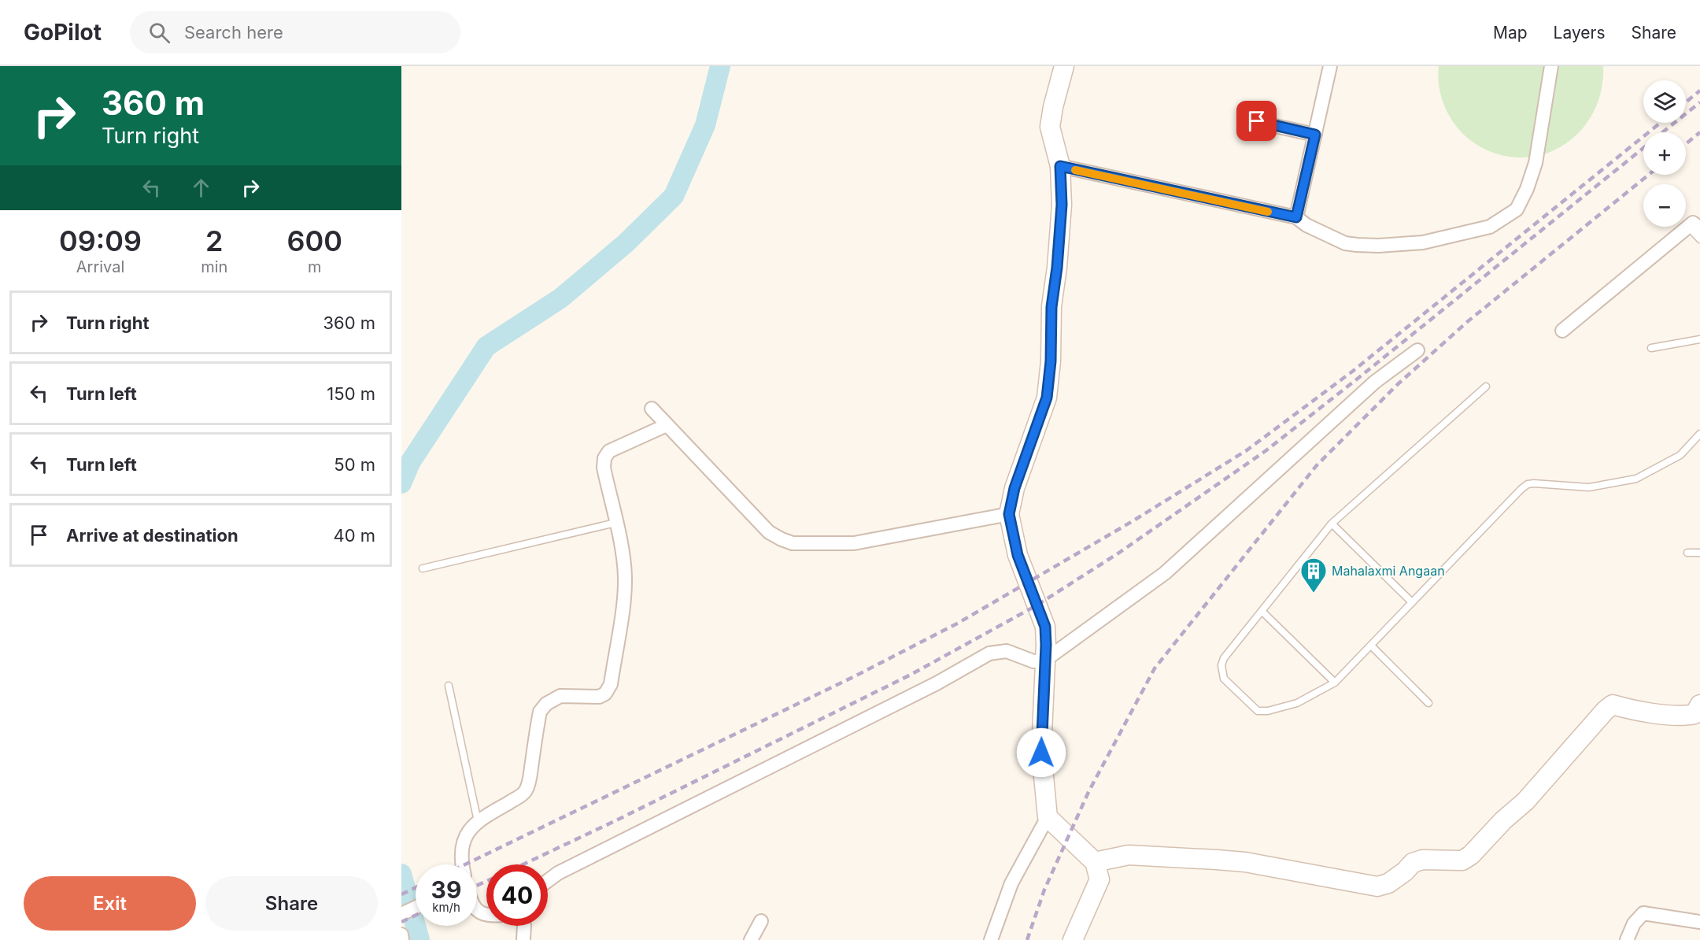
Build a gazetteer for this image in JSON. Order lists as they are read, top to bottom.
{
  "places": {
    "building": ["Mahalaxmi Angaan"]
  },
  "page": {
    "header": "GoPilot",
    "search": "Search here",
    "nav": ["Map", "Layers", "Share"],
    "turn": ["360 m", "Turn right"],
    "map_buttons": ["+", "−"],
    "eta": [
      "09:09",
      "Arrival",
      "2",
      "min",
      "600",
      "m"
    ],
    "list": [
      {
        "name": "Turn right",
        "value": "360 m"
      },
      {
        "name": "Turn left",
        "value": "150 m"
      },
      {
        "name": "Turn left",
        "value": "50 m"
      },
      {
        "name": "Arrive at destination",
        "value": "40 m"
      }
    ],
    "speed": "39 km/h",
    "limit": "40",
    "buttons": ["Exit", "Share"]
  }
}
